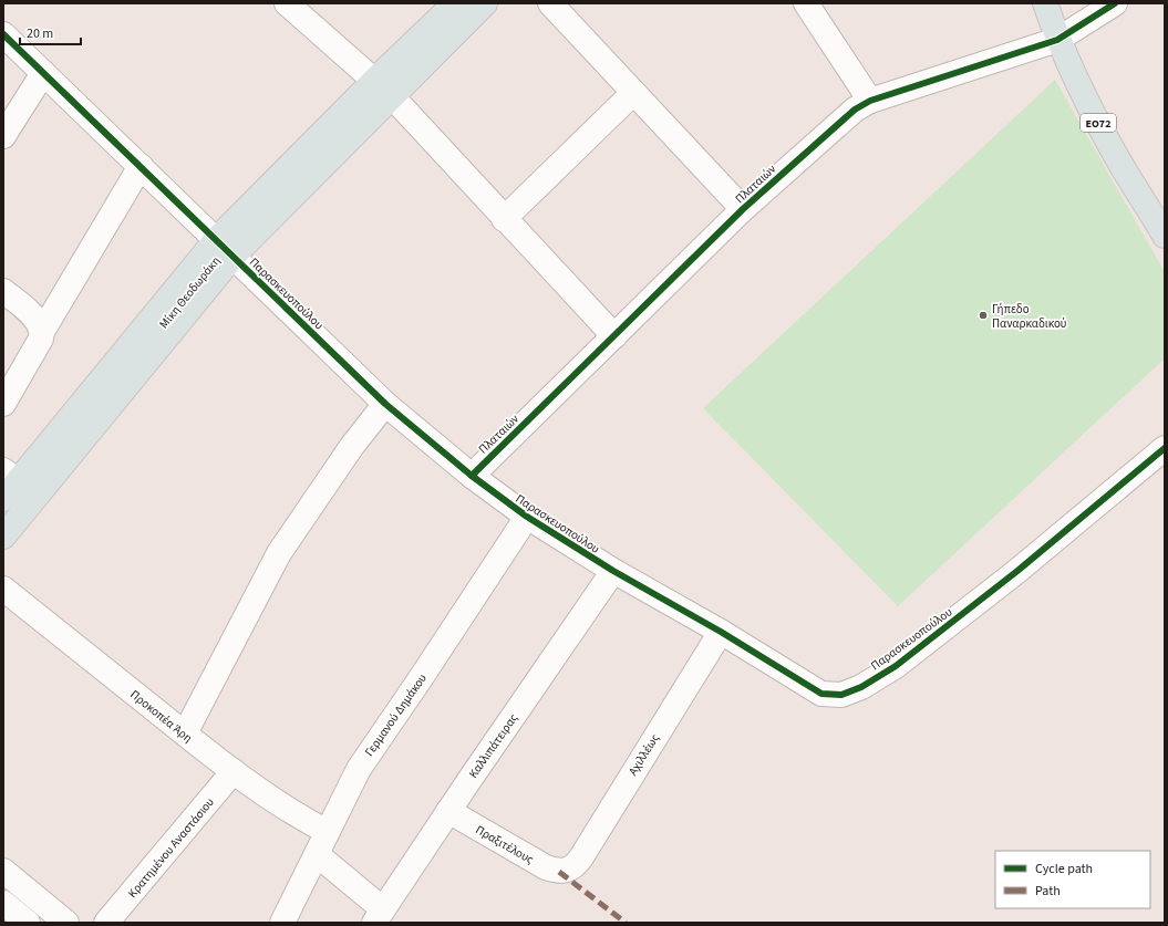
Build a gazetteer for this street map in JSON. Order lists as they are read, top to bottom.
{
  "streets": {
    "main road": ["ΕΟ72", "Μίκη Θεοδωράκη"],
    "street": [
      "Πλαταιών",
      "Παρασκευοπούλου",
      "Γερμανού Δημάκου",
      "Προκοπέα Άρη",
      "Καλλιπάτειρας",
      "Αχιλλέως",
      "Πραξιτέλους",
      "Κρατημένου Αναστάσιου"
    ]
  },
  "crossings": [
    ["ΕΟ72", "Πλαταιών"],
    ["Πλαταιών", "Παρασκευοπούλου"],
    ["Μίκη Θεοδωράκη", "Παρασκευοπούλου"],
    ["Παρασκευοπούλου", "Γερμανού Δημάκου"],
    ["Παρασκευοπούλου", "Καλλιπάτειρας"],
    ["Παρασκευοπούλου", "Αχιλλέως"],
    ["Γερμανού Δημάκου", "Προκοπέα Άρη"],
    ["Προκοπέα Άρη", "Κρατημένου Αναστάσιου"],
    ["Καλλιπάτειρας", "Πραξιτέλους"],
    ["Αχιλλέως", "Πραξιτέλους"]
  ],
  "places": ["Γήπεδο Παναρκαδικού"],
  "legend": ["Cycle path", "Path"],
  "scale_bar": "20 m"
}
